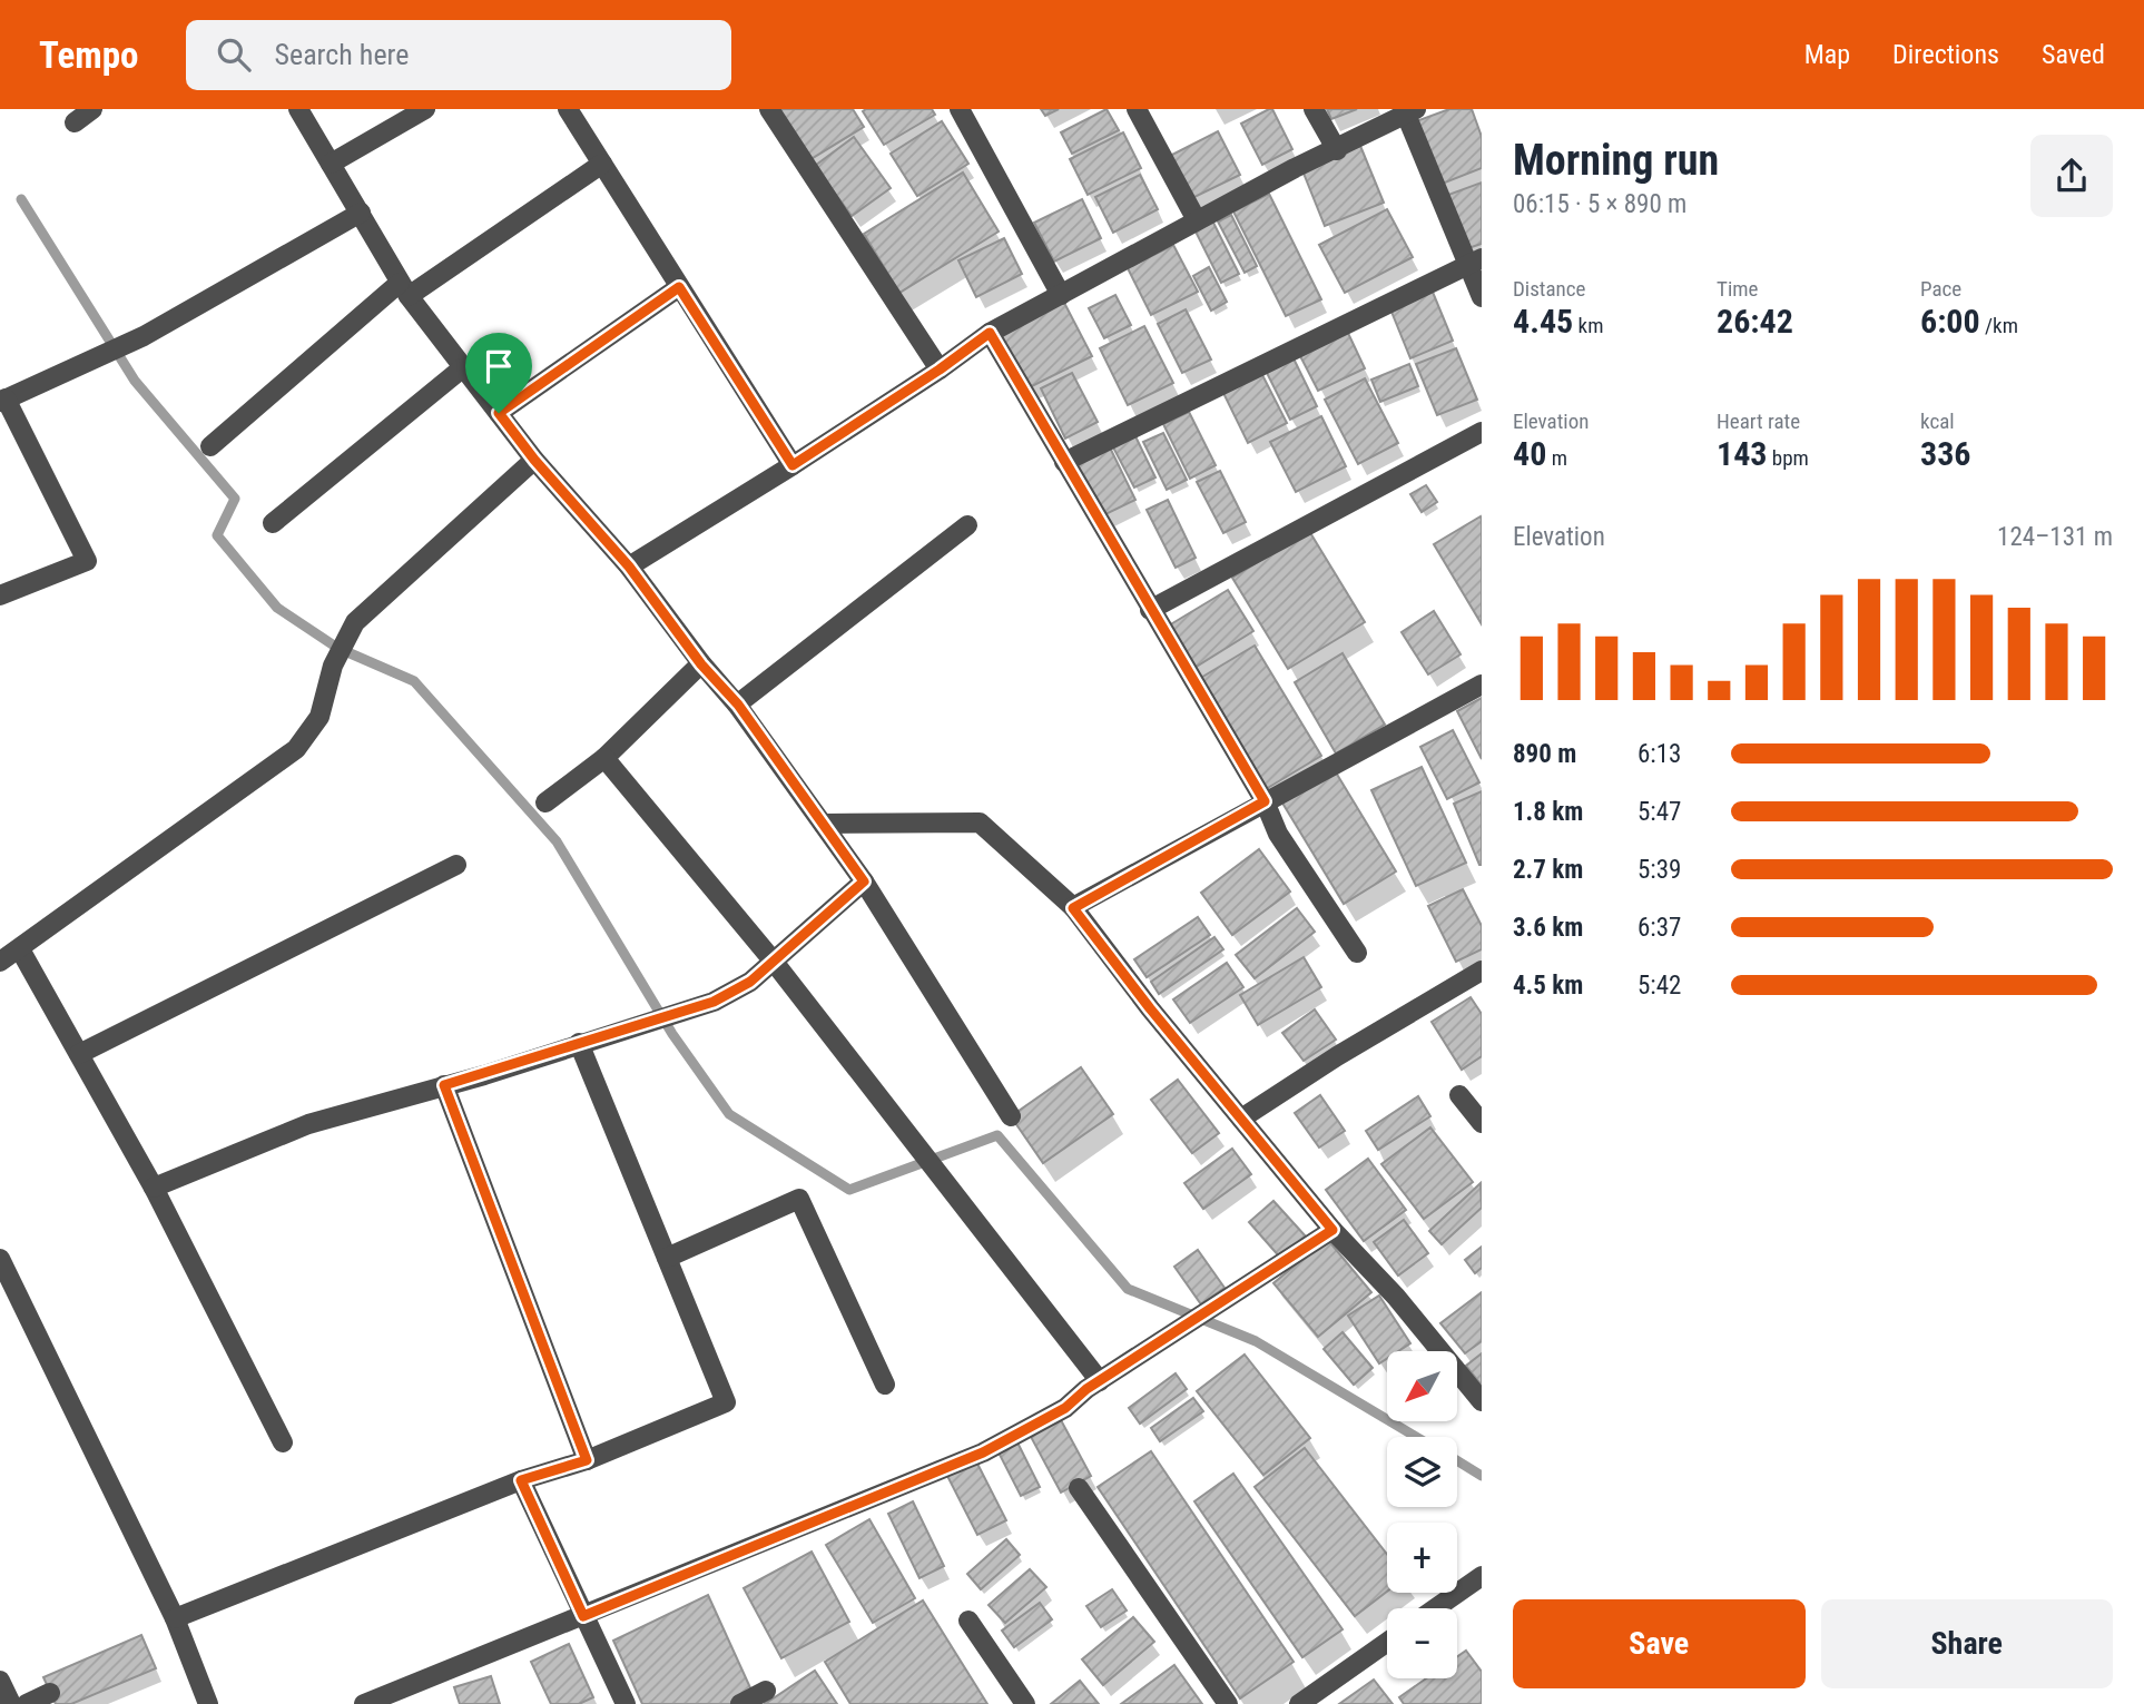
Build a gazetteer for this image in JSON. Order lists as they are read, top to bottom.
{
  "north": "bottom left",
  "page": {
    "header": "Tempo",
    "search": "Search here",
    "nav": ["Map", "Directions", "Saved"],
    "heading": ["Morning run", "06:15 · 5 × 890 m"],
    "stats": [
      ["Distance", "4.45 km"],
      ["Time", "26:42"],
      ["Pace", "6:00 /km"],
      ["Elevation", "40 m"],
      ["Heart rate", "143 bpm"],
      ["kcal", "336"]
    ],
    "chart": ["Elevation", "124–131 m"],
    "list": [
      {
        "name": "890 m",
        "note": "6:13"
      },
      {
        "name": "1.8 km",
        "note": "5:47"
      },
      {
        "name": "2.7 km",
        "note": "5:39"
      },
      {
        "name": "3.6 km",
        "note": "6:37"
      },
      {
        "name": "4.5 km",
        "note": "5:42"
      }
    ],
    "map_buttons": ["+", "−"],
    "buttons": ["Save", "Share"]
  }
}
